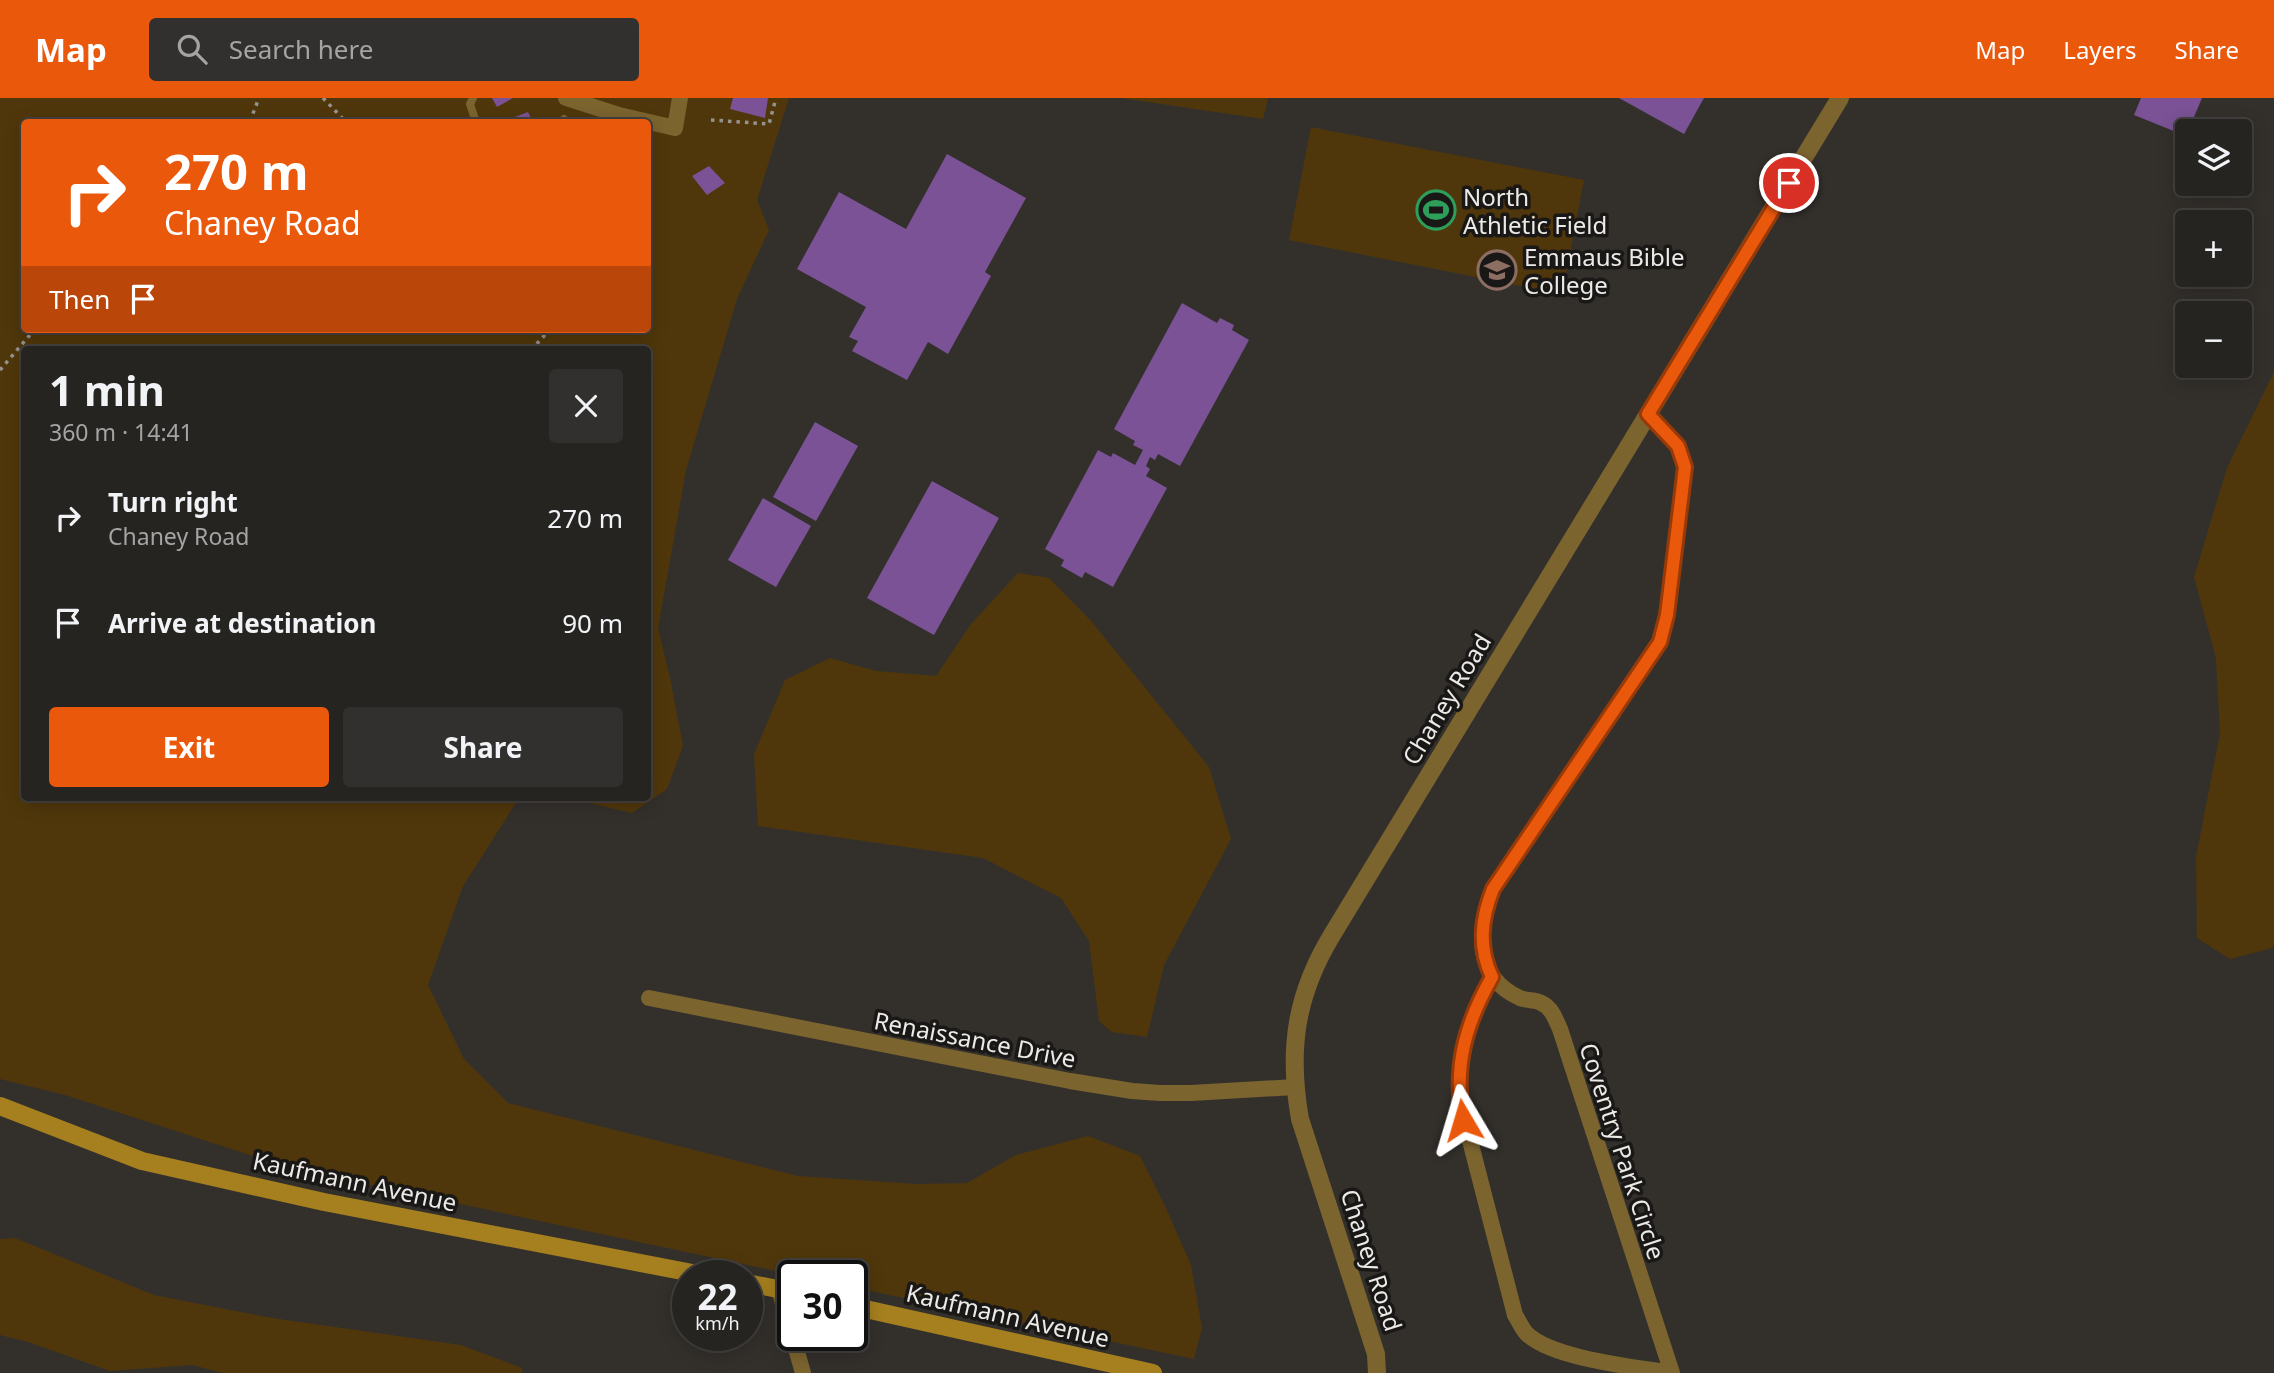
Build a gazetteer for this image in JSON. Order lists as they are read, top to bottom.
{
  "streets": {
    "main road": ["Kaufmann Avenue"],
    "street": ["Chaney Road", "Renaissance Drive", "Coventry Park Circle"]
  },
  "crossings": [
    ["Chaney Road", "Renaissance Drive"]
  ],
  "places": {
    "sports": ["North Athletic Field"],
    "school or university": ["Emmaus Bible College"]
  },
  "page": {
    "header": "Map",
    "search": "Search here",
    "nav": ["Map", "Layers", "Share"],
    "map_buttons": ["+", "−"],
    "turn": ["270 m", "Chaney Road"],
    "then": "Then",
    "heading": ["1 min", "360 m · 14:41"],
    "list": [
      {
        "name": "Turn right",
        "note": "Chaney Road",
        "value": "270 m"
      },
      {
        "name": "Arrive at destination",
        "value": "90 m"
      }
    ],
    "buttons": ["Exit", "Share"],
    "speed": "22 km/h",
    "limit": "30"
  }
}
